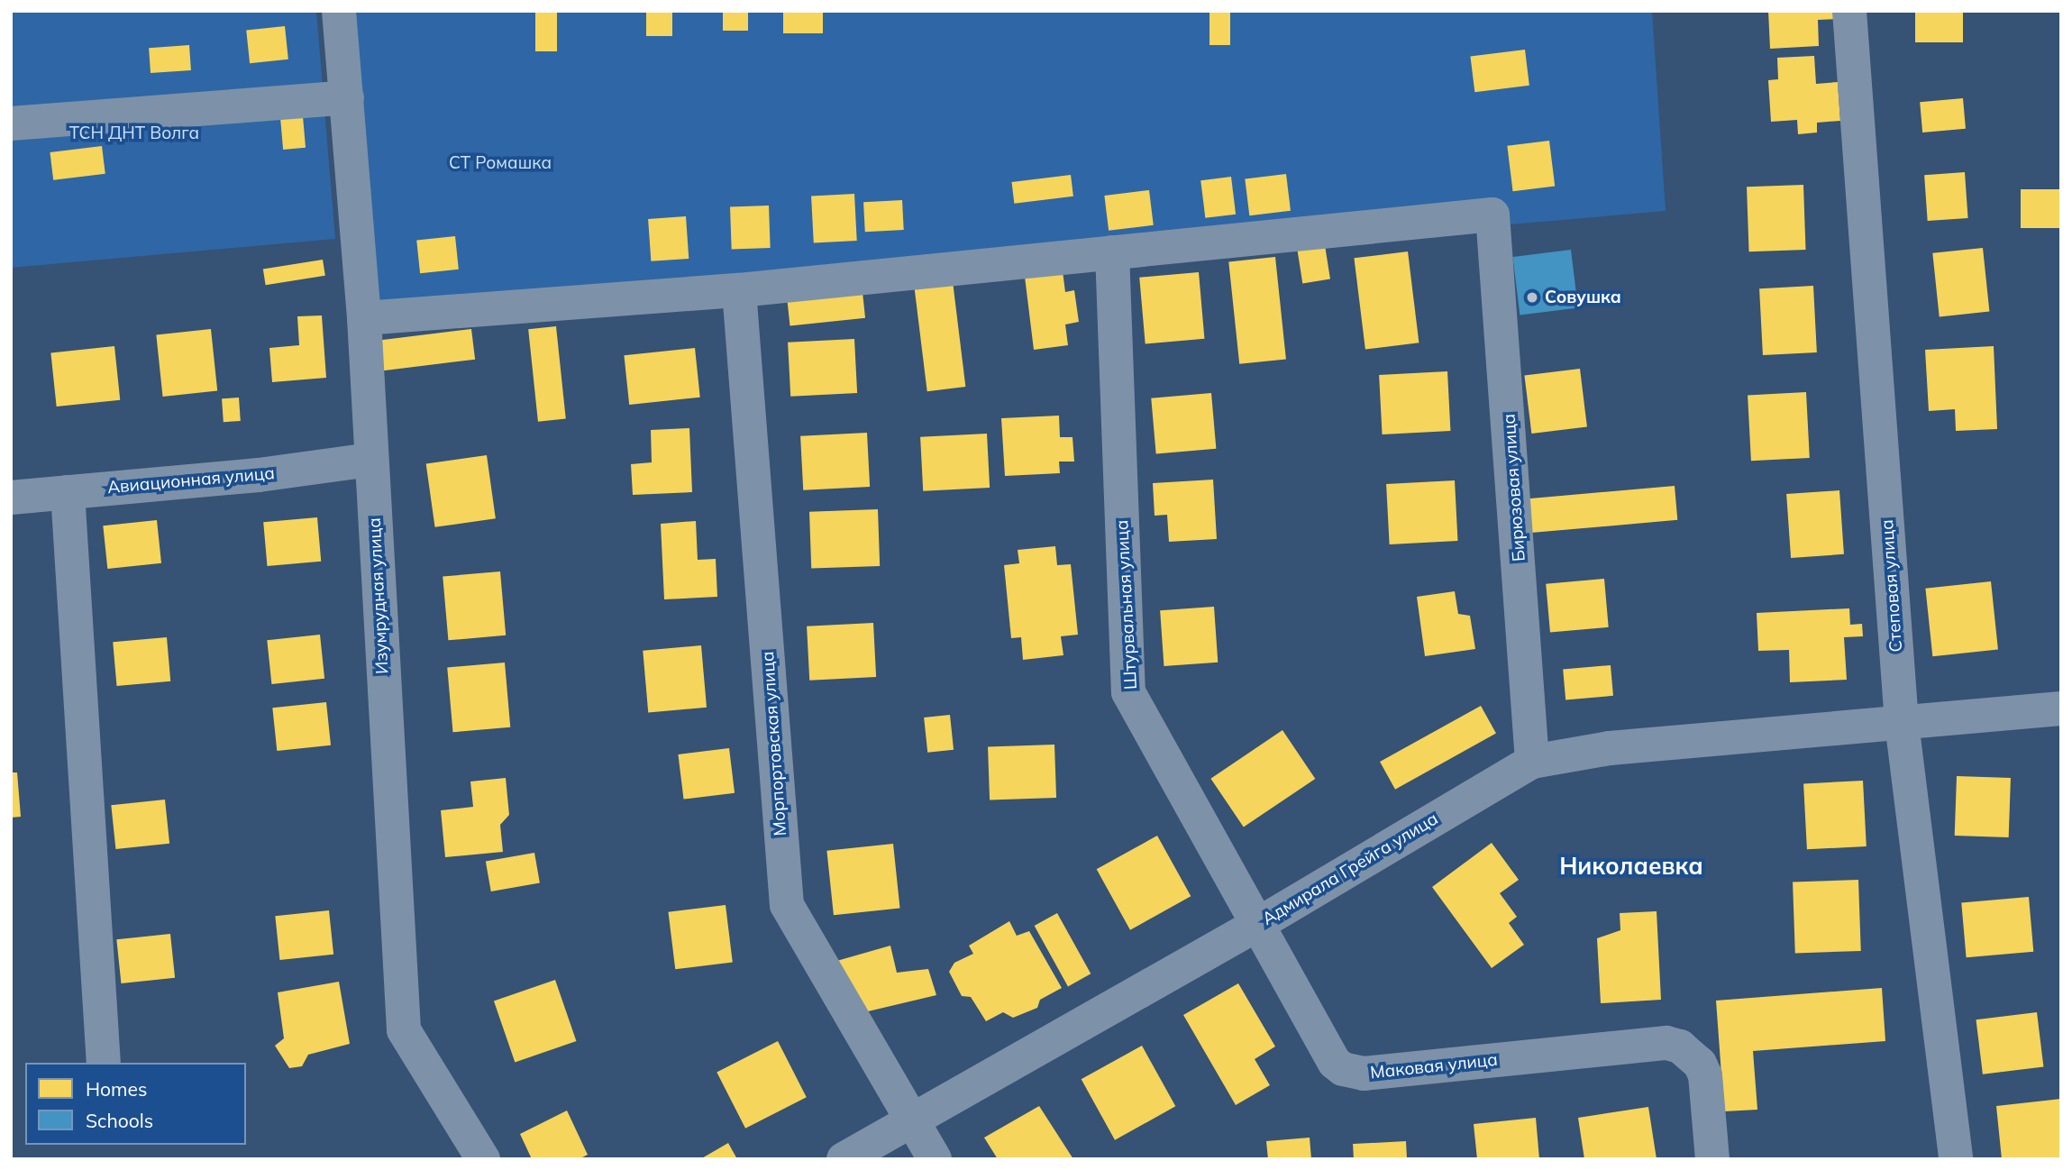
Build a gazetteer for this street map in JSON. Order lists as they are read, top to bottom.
{
  "streets": {
    "street": [
      "Авиационная улица",
      "Бирюзовая улица",
      "Степовая улица",
      "Изумрудная улица",
      "Штурвальная улица",
      "Морпортовская улица",
      "Адмирала Грейга улица",
      "Маковая улица"
    ]
  },
  "crossings": [
    ["Авиационная улица", "Изумрудная улица"],
    ["Бирюзовая улица", "Штурвальная улица"],
    ["Бирюзовая улица", "Адмирала Грейга улица"],
    ["Степовая улица", "Адмирала Грейга улица"],
    ["Штурвальная улица", "Адмирала Грейга улица"],
    ["Штурвальная улица", "Маковая улица"],
    ["Морпортовская улица", "Адмирала Грейга улица"],
    ["Адмирала Грейга улица", "Маковая улица"]
  ],
  "districts": ["Николаевка"],
  "parks": ["ТСН ДНТ Волга", "СТ Ромашка"],
  "places": ["Совушка"],
  "legend": ["Homes", "Schools"]
}
